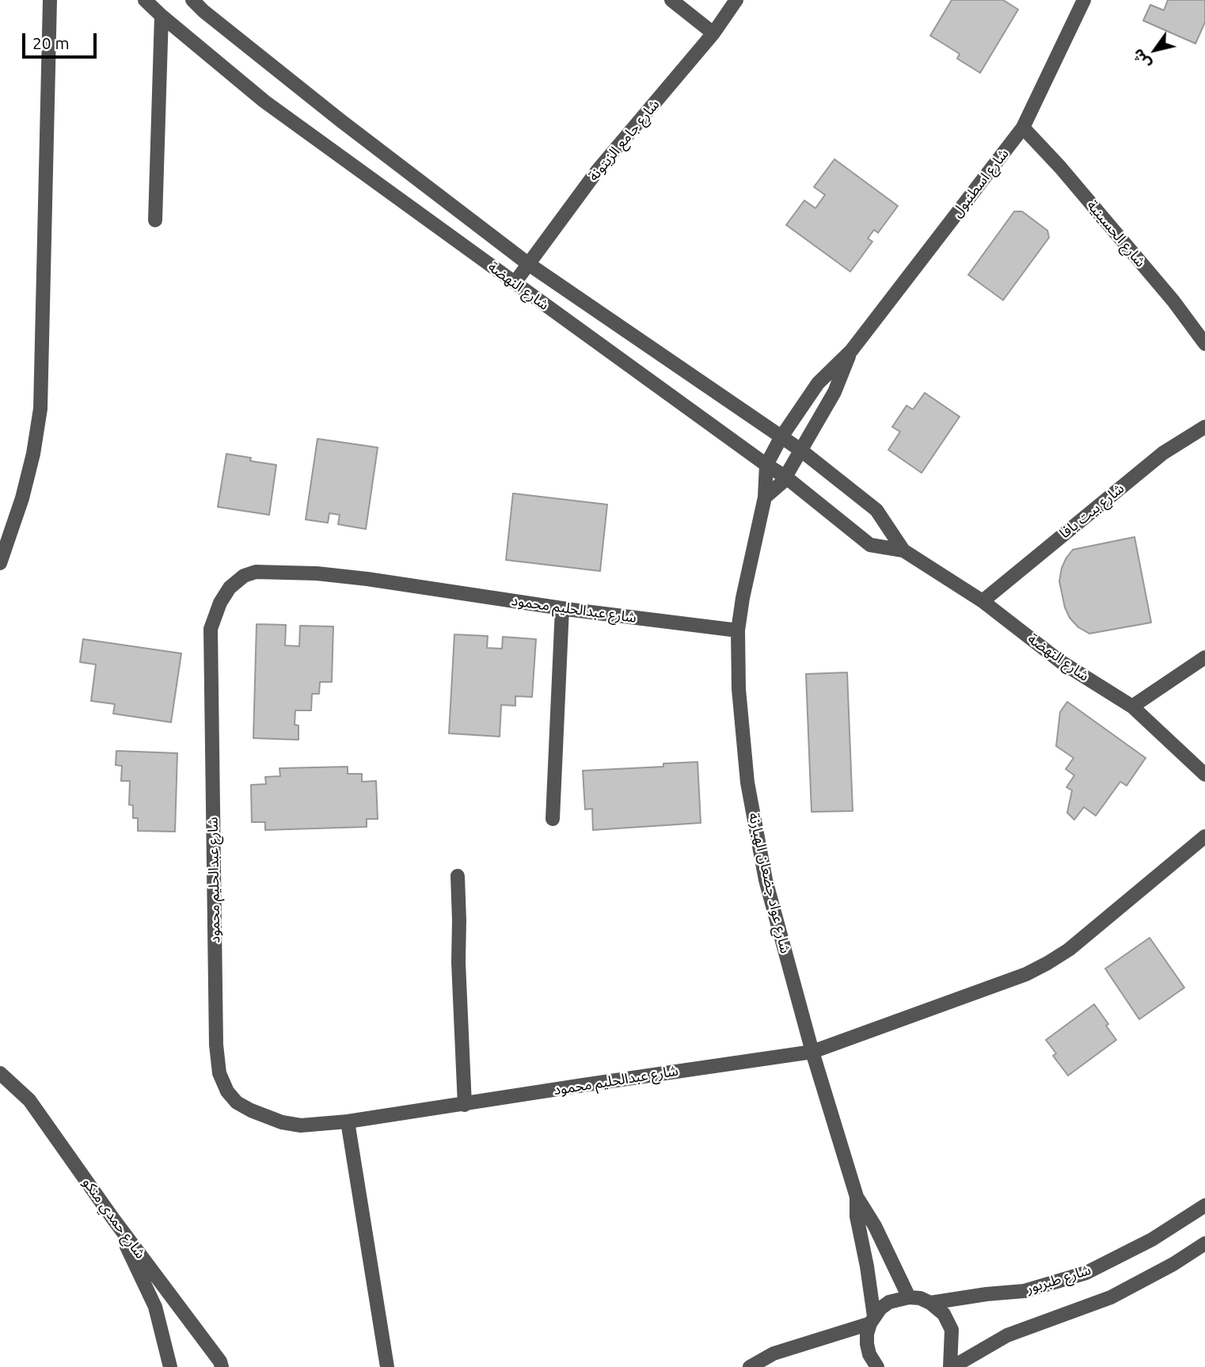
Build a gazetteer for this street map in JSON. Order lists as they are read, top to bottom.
{
  "streets": {
    "street": [
      "شارع جامع الزيتونة",
      "شارع اسطنبول",
      "شارع الحسينية",
      "شارع النهضة",
      "شارع بيت يافا",
      "شارع عبدالحليم محمود",
      "شارع عواد جضعان الهبارنة",
      "شارع حمدي منكو",
      "شارع طبربور"
    ]
  },
  "crossings": [
    ["شارع جامع الزيتونة", "شارع النهضة"],
    ["شارع اسطنبول", "شارع الحسينية"],
    ["شارع اسطنبول", "شارع النهضة"],
    ["شارع اسطنبول", "شارع عواد جضعان الهبارنة"],
    ["شارع النهضة", "شارع بيت يافا"],
    ["شارع النهضة", "شارع عواد جضعان الهبارنة"],
    ["شارع عبدالحليم محمود", "شارع عواد جضعان الهبارنة"]
  ],
  "scale_bar": "20 m",
  "north": "bottom left"
}
